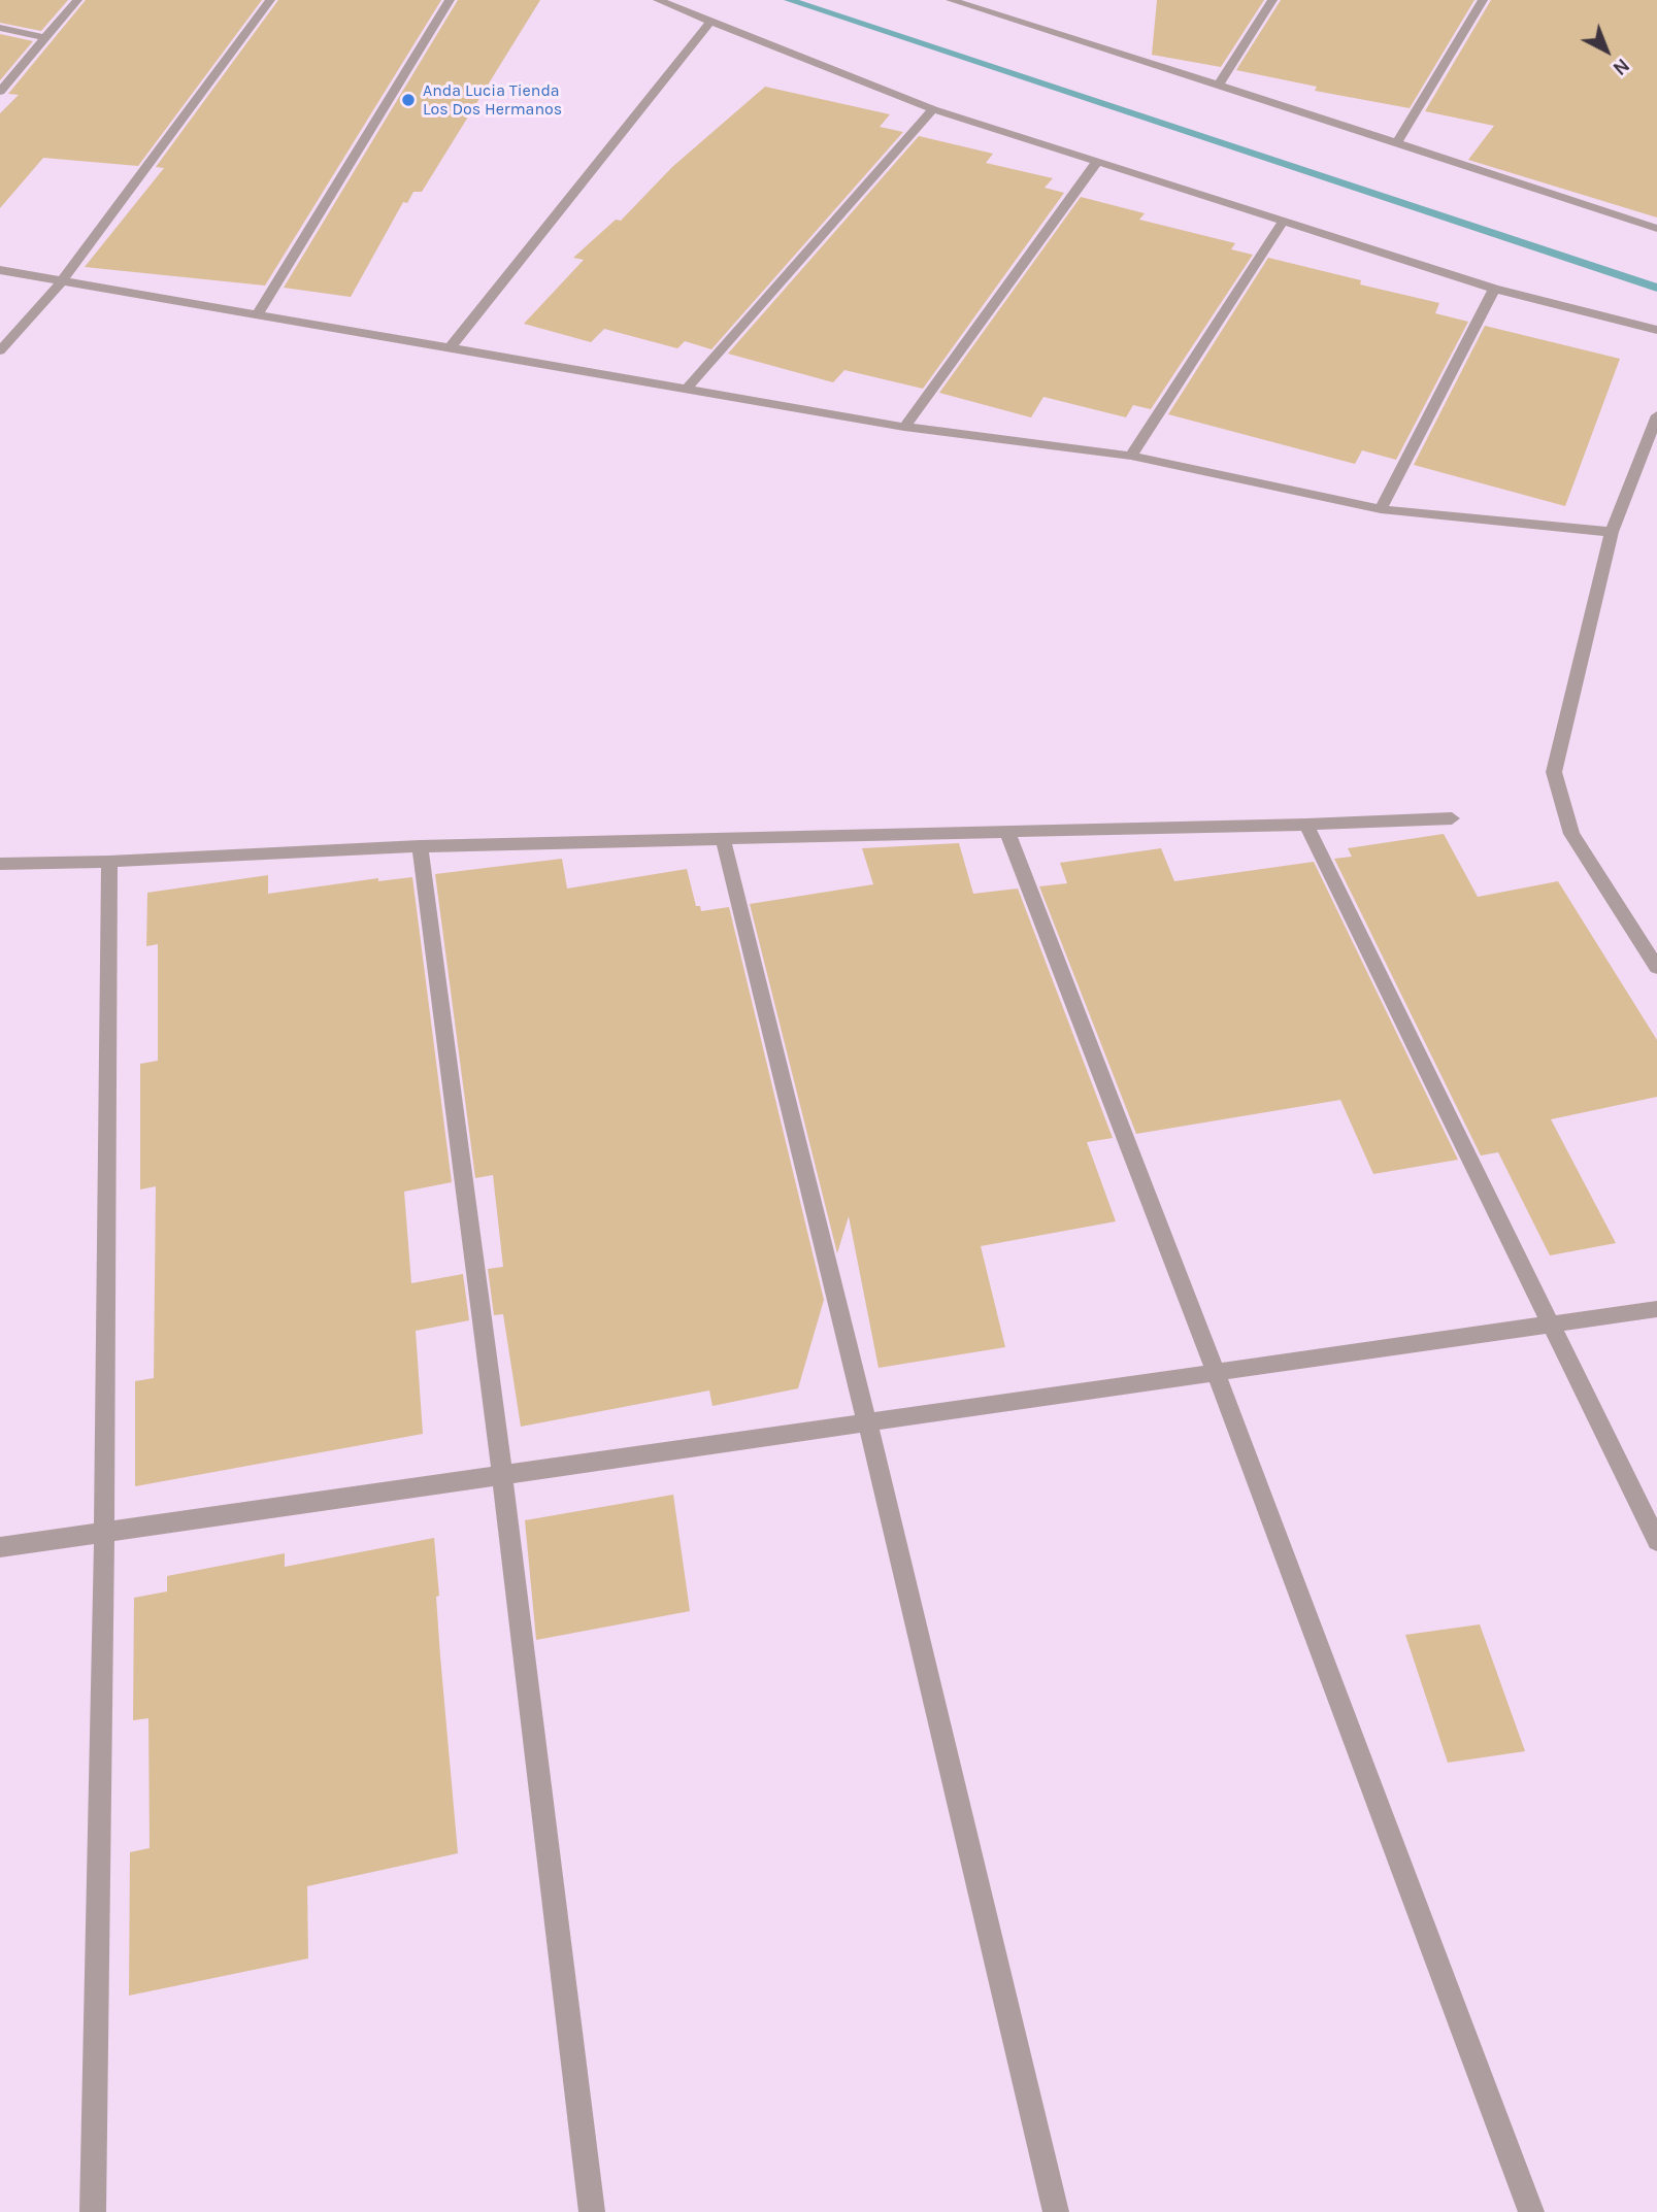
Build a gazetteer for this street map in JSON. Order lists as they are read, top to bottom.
{
  "places": ["Anda Lucia Tienda Los Dos Hermanos"],
  "north": "bottom right"
}
